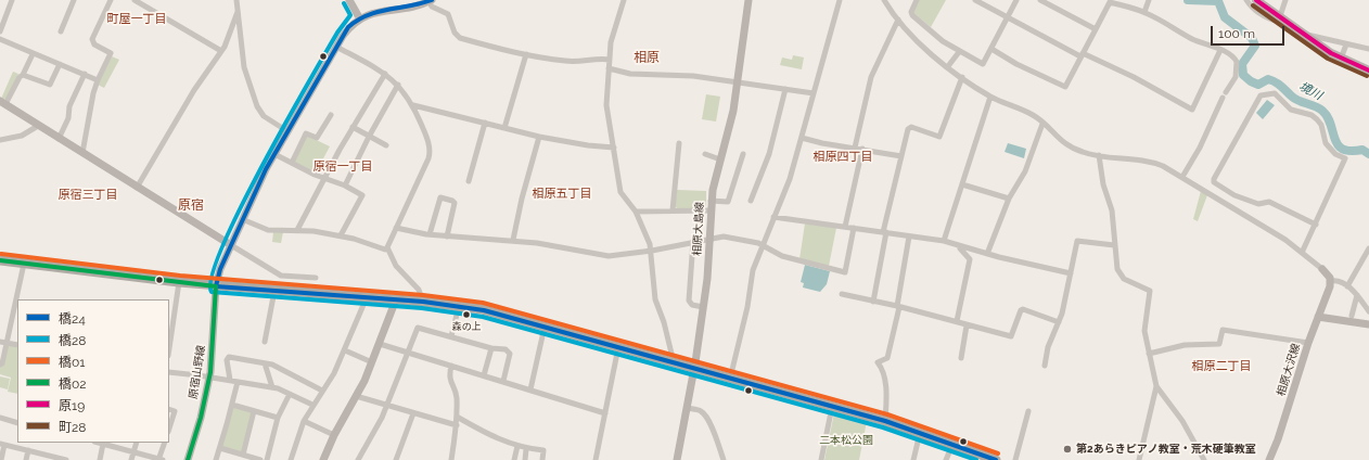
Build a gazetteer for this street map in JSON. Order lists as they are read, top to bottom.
{
  "streets": {
    "street": ["相原大島線", "相原大沢線", "原宿山野線"]
  },
  "districts": [
    "町屋一丁目",
    "相原",
    "相原四丁目",
    "原宿一丁目",
    "相原五丁目",
    "原宿三丁目",
    "原宿",
    "相原二丁目"
  ],
  "water": ["境川"],
  "parks": ["二本松公園"],
  "places": ["森の上", "第2あらきピアノ教室・荒木硬筆教室"],
  "lines": [
    "transit line 橋24",
    "transit line 原19",
    "transit line 橋28",
    "transit line 町28",
    "transit line 橋01",
    "transit line 橋02"
  ],
  "legend": [
    "橋24",
    "橋28",
    "橋01",
    "橋02",
    "原19",
    "町28"
  ],
  "scale_bar": "100 m"
}
